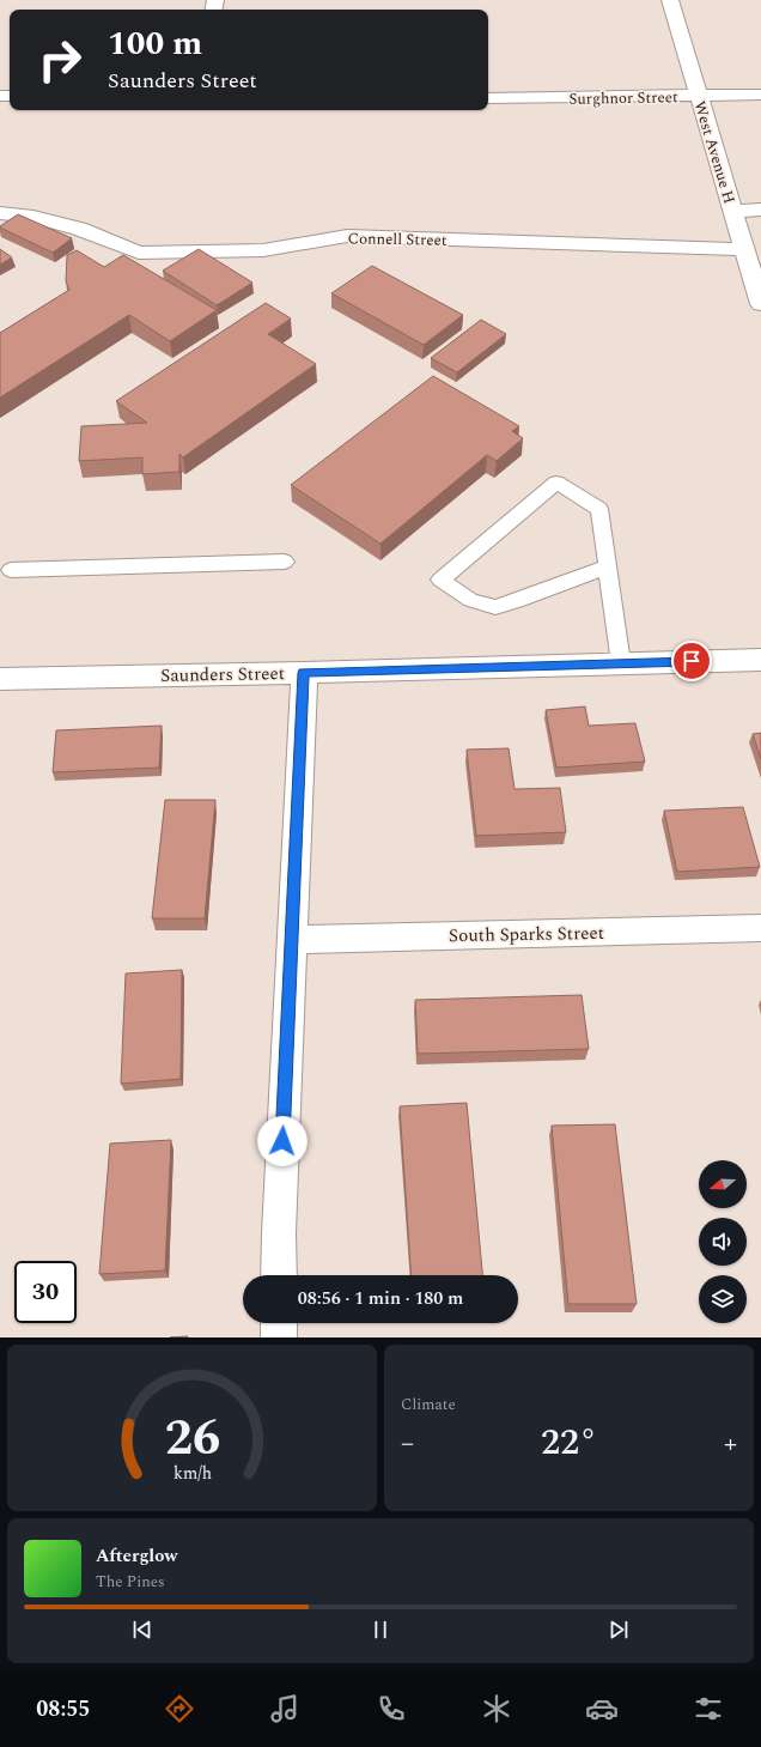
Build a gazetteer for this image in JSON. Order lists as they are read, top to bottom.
{
  "streets": {
    "street": [
      "Surghnor Street",
      "West Avenue H",
      "Connell Street",
      "Saunders Street",
      "South Sparks Street"
    ]
  },
  "crossings": [
    ["Surghnor Street", "West Avenue H"],
    ["West Avenue H", "Connell Street"]
  ],
  "north": "left",
  "page": {
    "turn": ["100 m", "Saunders Street"],
    "limit": "30",
    "trip": "08:56 · 1 min · 180 m",
    "tile": "Climate",
    "heat": ["−", "22°", "+"],
    "song": ["Afterglow", "The Pines"],
    "tabs": "08:55",
    "gauge": ["26", "km/h"]
  }
}
